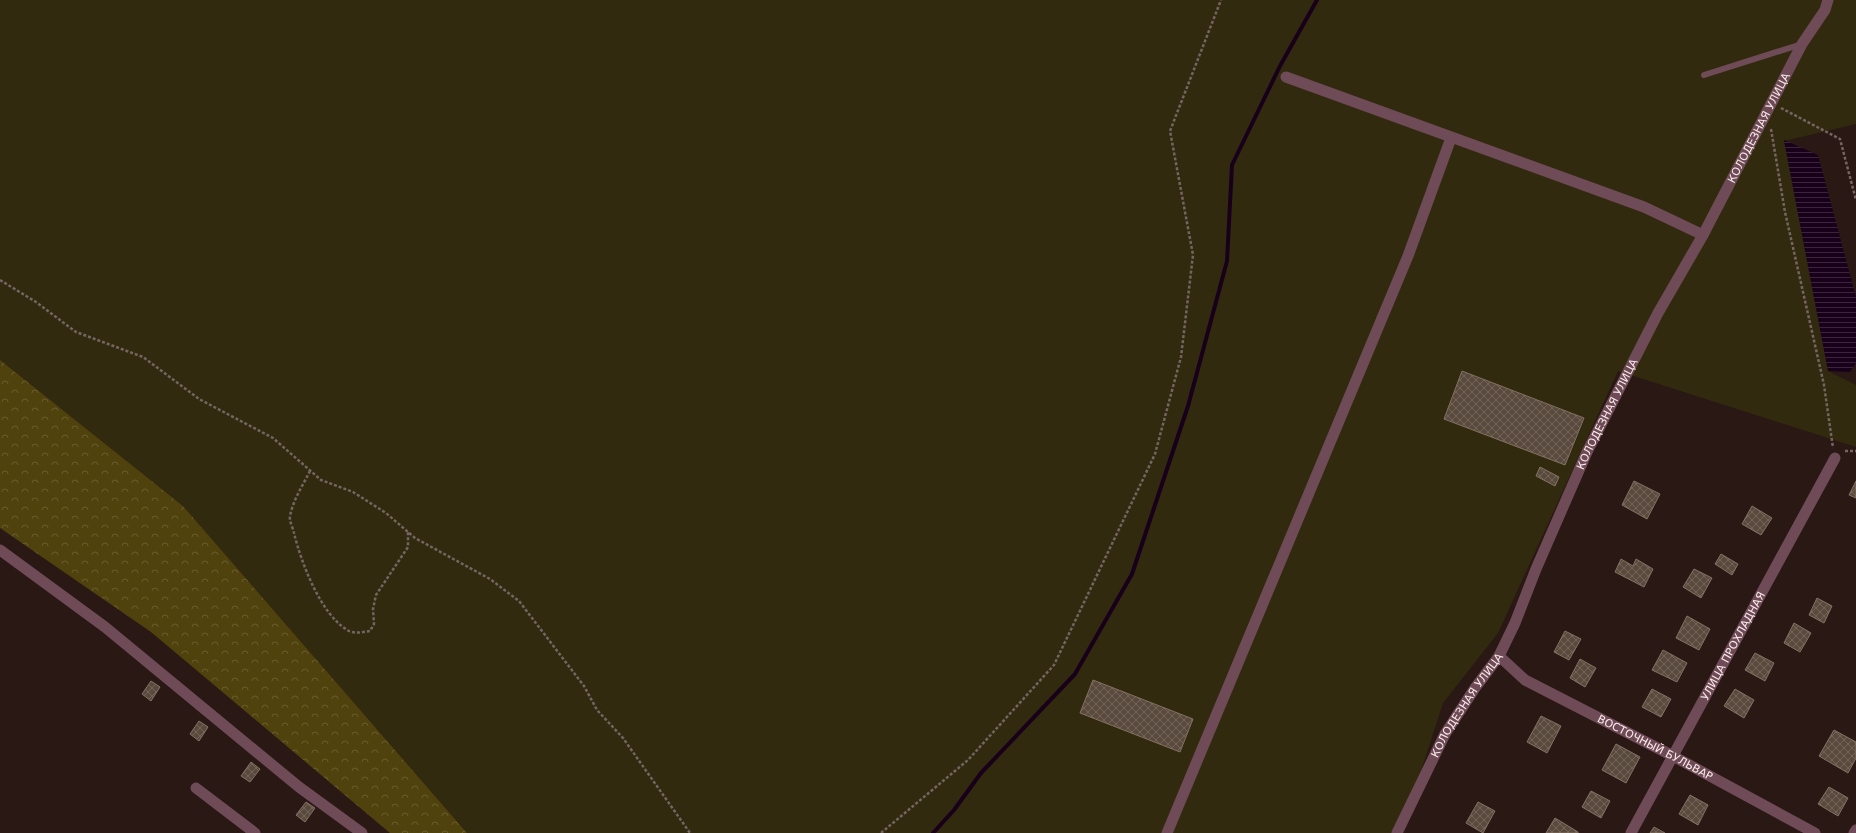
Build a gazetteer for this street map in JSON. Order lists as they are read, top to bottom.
{
  "streets": {
    "street": ["КОЛОДЕЗНАЯ УЛИЦА", "УЛИЦА ПРОХЛАДНАЯ", "ВОСТОЧНЫЙ БУЛЬВАР"]
  },
  "crossings": [
    ["КОЛОДЕЗНАЯ УЛИЦА", "ВОСТОЧНЫЙ БУЛЬВАР"],
    ["УЛИЦА ПРОХЛАДНАЯ", "ВОСТОЧНЫЙ БУЛЬВАР"]
  ]
}
